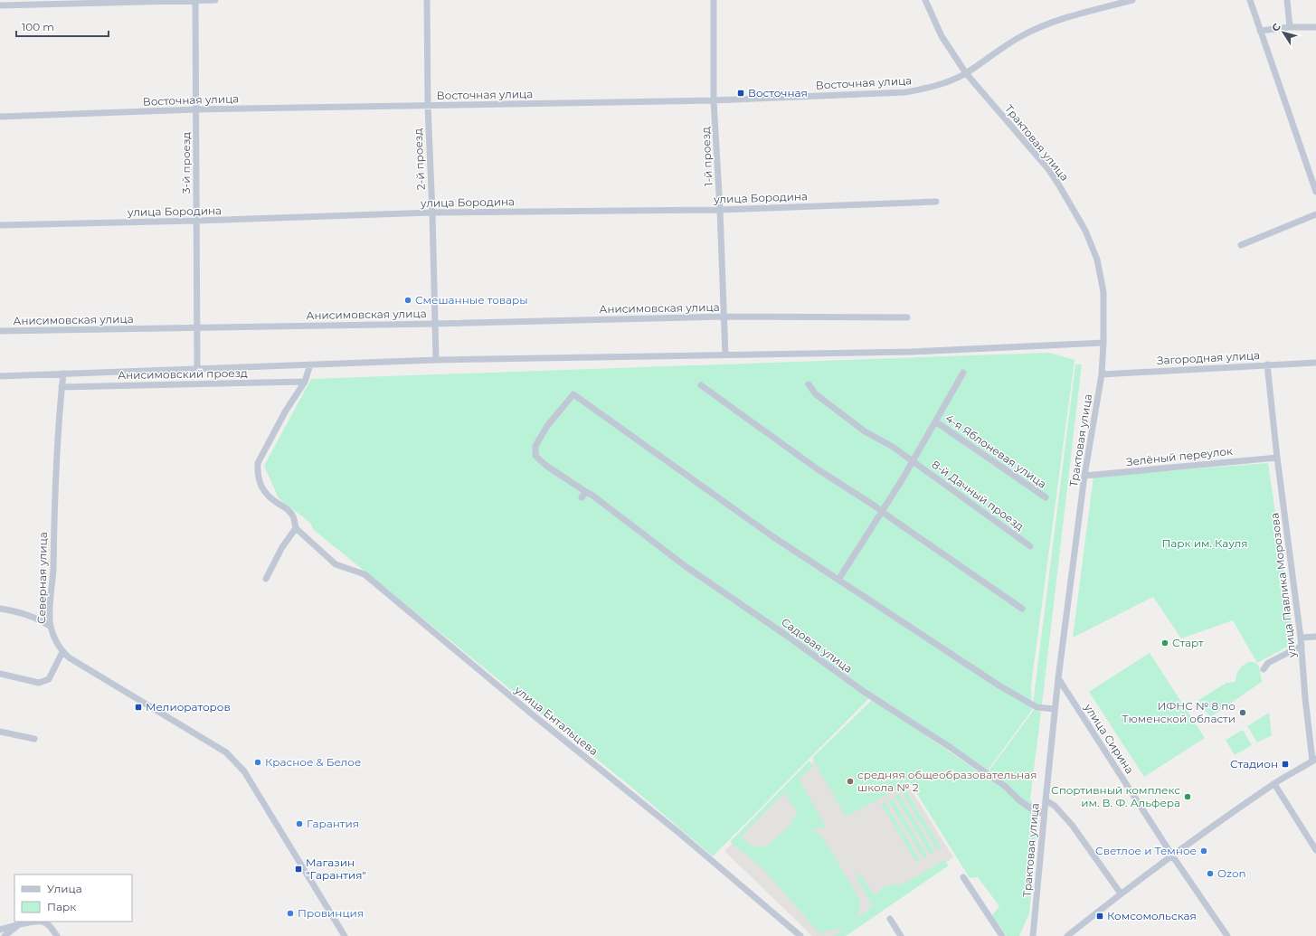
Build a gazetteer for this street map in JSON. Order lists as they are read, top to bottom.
{
  "streets": {
    "street": [
      "Восточная улица",
      "Трактовая улица",
      "1-й проезд",
      "2-й проезд",
      "3-й проезд",
      "улица Бородина",
      "Анисимовская улица",
      "Загородная улица",
      "Анисимовский проезд",
      "4-я Яблоневая улица",
      "Зелёный переулок",
      "8-й Дачный проезд",
      "Северная улица",
      "улица Павлика Морозова",
      "Садовая улица",
      "улица Ентальцева",
      "улица Сирина"
    ]
  },
  "crossings": [
    ["Восточная улица", "Трактовая улица"],
    ["Восточная улица", "1-й проезд"],
    ["Восточная улица", "2-й проезд"],
    ["Восточная улица", "3-й проезд"],
    ["Трактовая улица", "Загородная улица"],
    ["Трактовая улица", "Зелёный переулок"],
    ["Трактовая улица", "Садовая улица"],
    ["Трактовая улица", "улица Сирина"],
    ["1-й проезд", "улица Бородина"],
    ["1-й проезд", "Анисимовская улица"],
    ["2-й проезд", "улица Бородина"],
    ["2-й проезд", "Анисимовская улица"],
    ["3-й проезд", "улица Бородина"],
    ["3-й проезд", "Анисимовская улица"],
    ["Загородная улица", "улица Павлика Морозова"],
    ["Анисимовский проезд", "Северная улица"],
    ["Зелёный переулок", "улица Павлика Морозова"]
  ],
  "parks": ["Парк им. Кауля"],
  "places": {
    "transit": [
      "Восточная",
      "Мелиораторов",
      "Стадион",
      "Магазин \"Гарантия\"",
      "Комсомольская"
    ],
    "other": [
      "Смешанные товары",
      "Старт",
      "ИФНС № 8 по Тюменской области",
      "Красное & Белое",
      "средняя общеобразовательная школа № 2",
      "Спортивный комплекс им. В. Ф. Альфера",
      "Гарантия",
      "Светлое и Темное",
      "Ozon",
      "Провинция"
    ]
  },
  "legend": ["Улица", "Парк"],
  "scale_bar": "100 m",
  "north": "top left"
}
